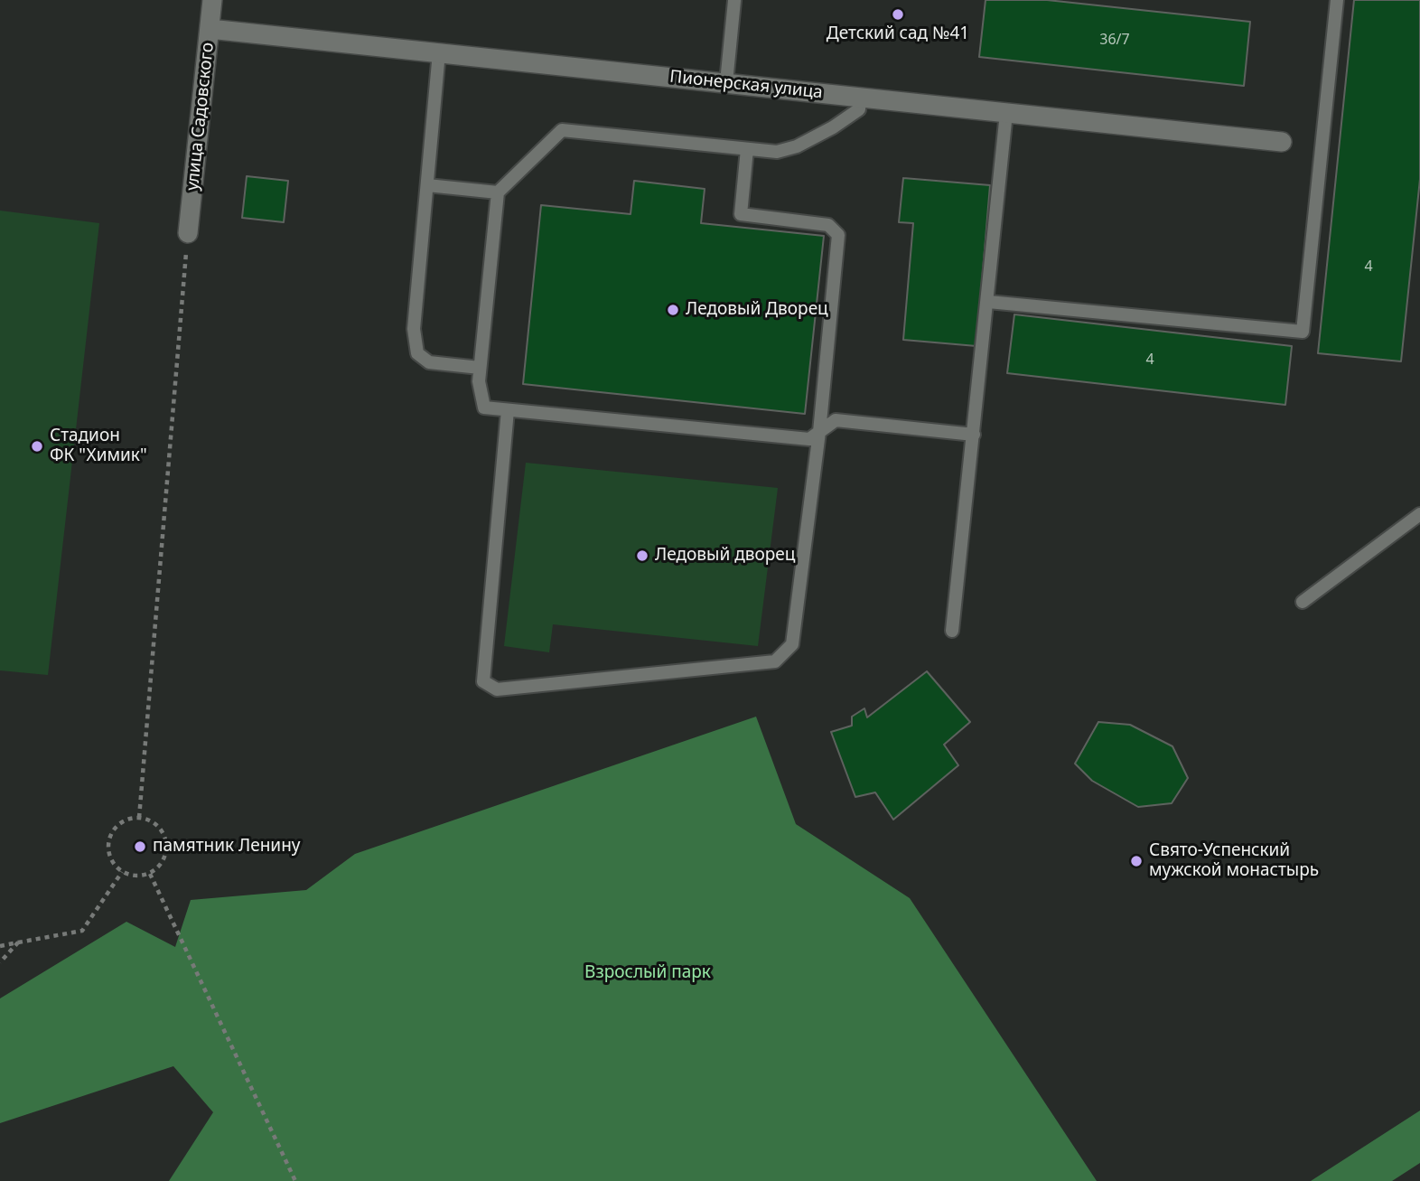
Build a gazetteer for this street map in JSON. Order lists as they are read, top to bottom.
{
  "streets": {
    "street": ["Пионерская улица", "улица Садовского"]
  },
  "crossings": [
    ["Пионерская улица", "улица Садовского"]
  ],
  "parks": ["Взрослый парк"],
  "places": [
    "Детский сад №41",
    "Ледовый Дворец",
    "Стадион ФК \"Химик\"",
    "Ледовый дворец",
    "памятник Ленину",
    "Свято-Успенский мужской монастырь"
  ],
  "house_numbers": ["36/7", "4", "4"]
}
